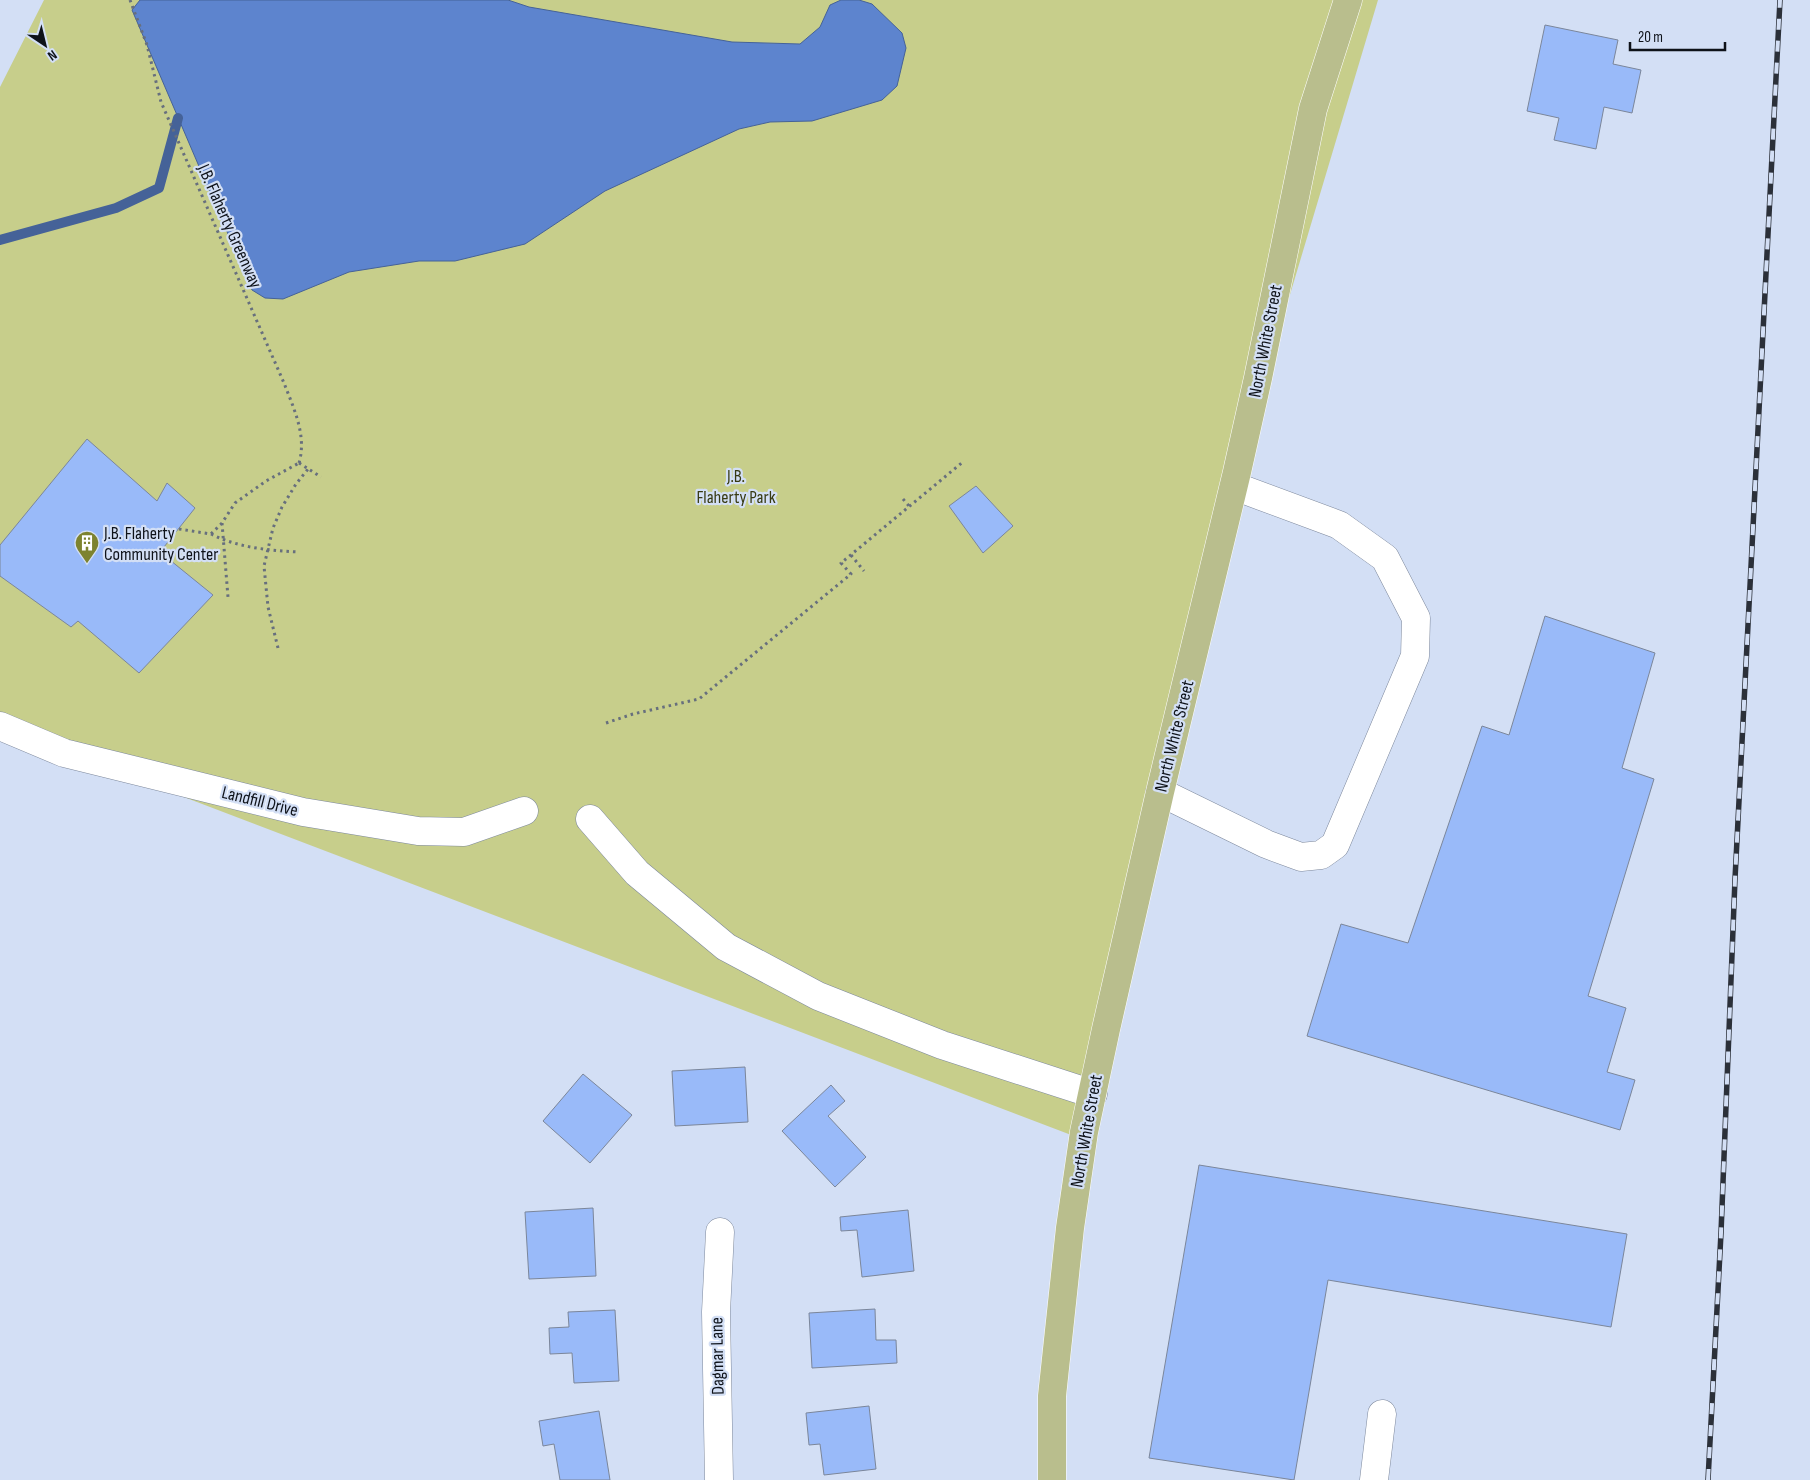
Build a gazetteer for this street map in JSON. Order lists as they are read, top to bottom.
{
  "streets": {
    "main road": ["North White Street"],
    "street": ["Landfill Drive", "Dagmar Lane"],
    "path": ["J.B. Flaherty Greenway"]
  },
  "parks": ["J.B. Flaherty Park"],
  "places": {
    "building": ["J.B. Flaherty Community Center"]
  },
  "scale_bar": "20 m",
  "north": "bottom right"
}
